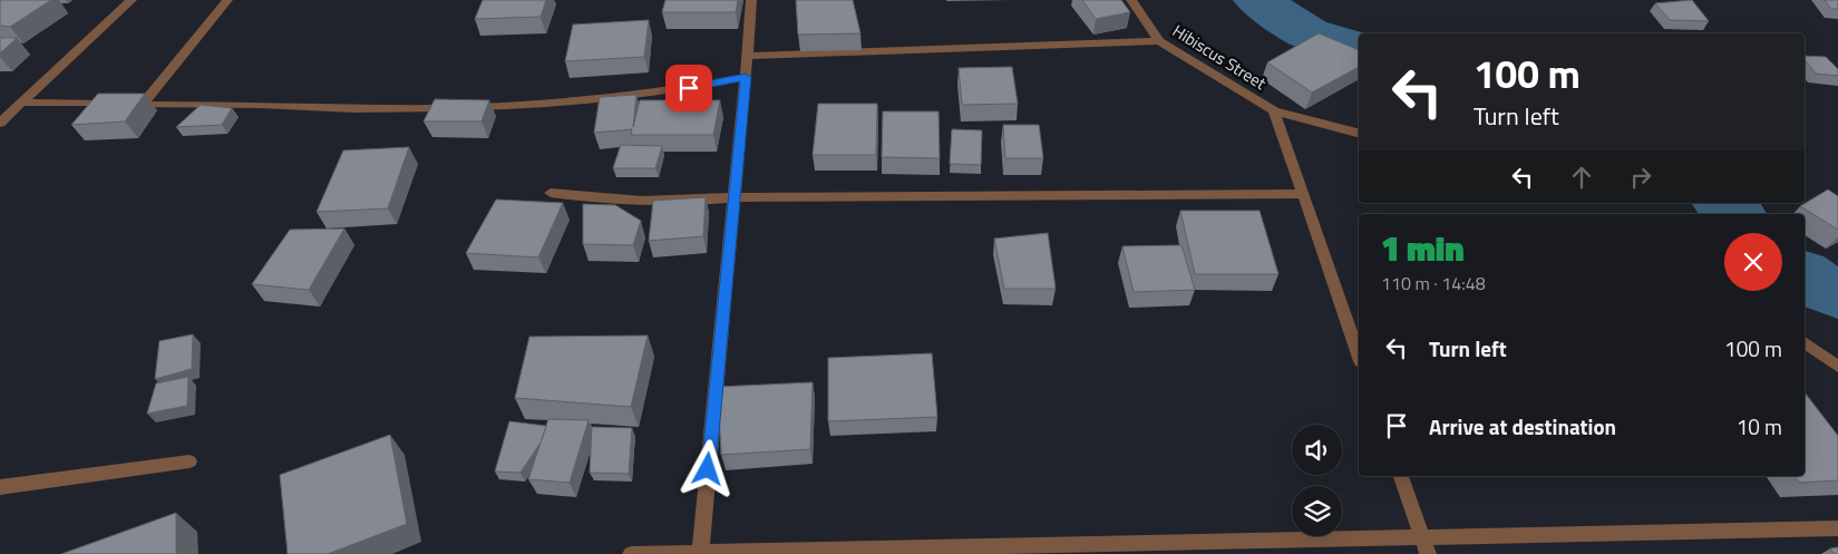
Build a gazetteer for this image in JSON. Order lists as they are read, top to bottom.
{
  "streets": {
    "street": ["Hibiscus Street"]
  },
  "page": {
    "turn": ["100 m", "Turn left"],
    "heading": ["1 min", "110 m · 14:48"],
    "list": [
      {
        "name": "Turn left",
        "value": "100 m"
      },
      {
        "name": "Arrive at destination",
        "value": "10 m"
      }
    ]
  }
}
